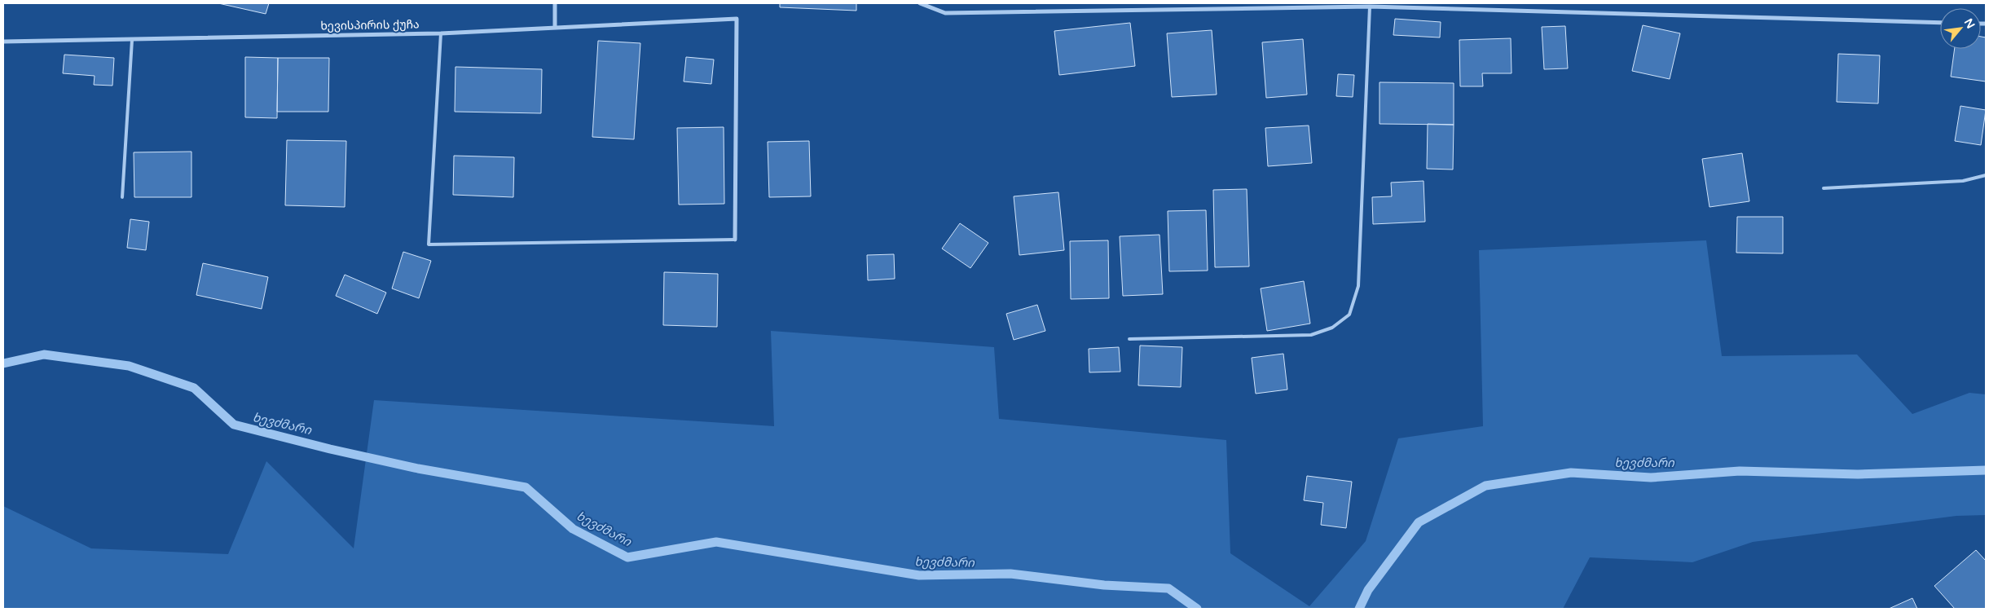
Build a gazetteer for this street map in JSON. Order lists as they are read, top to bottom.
{
  "streets": {
    "street": ["ხევისპირის ქუჩა"]
  },
  "water": ["ხევძმარი"],
  "north": "top right"
}
